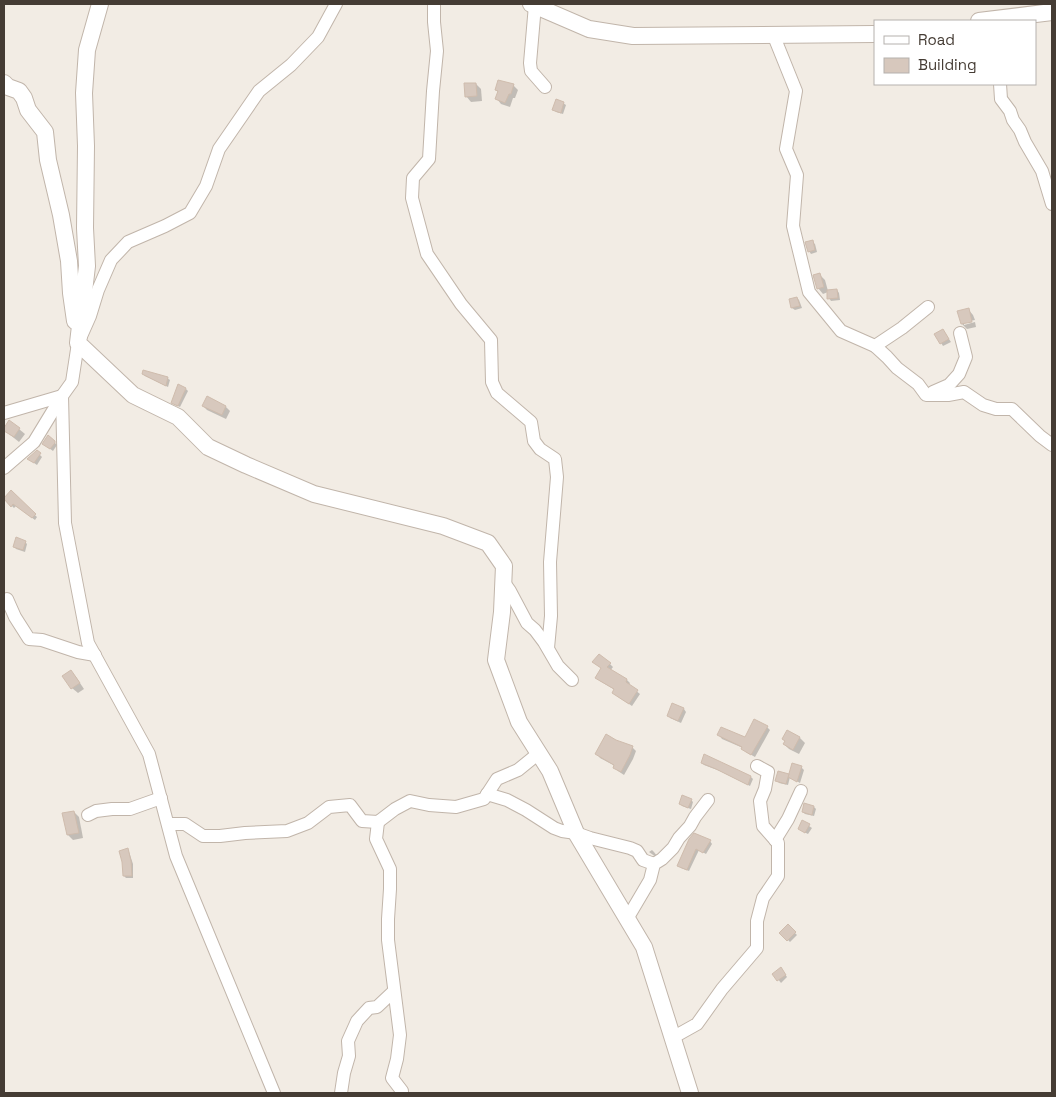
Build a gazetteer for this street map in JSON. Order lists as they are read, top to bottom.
{
  "legend": ["Road", "Building"]
}
